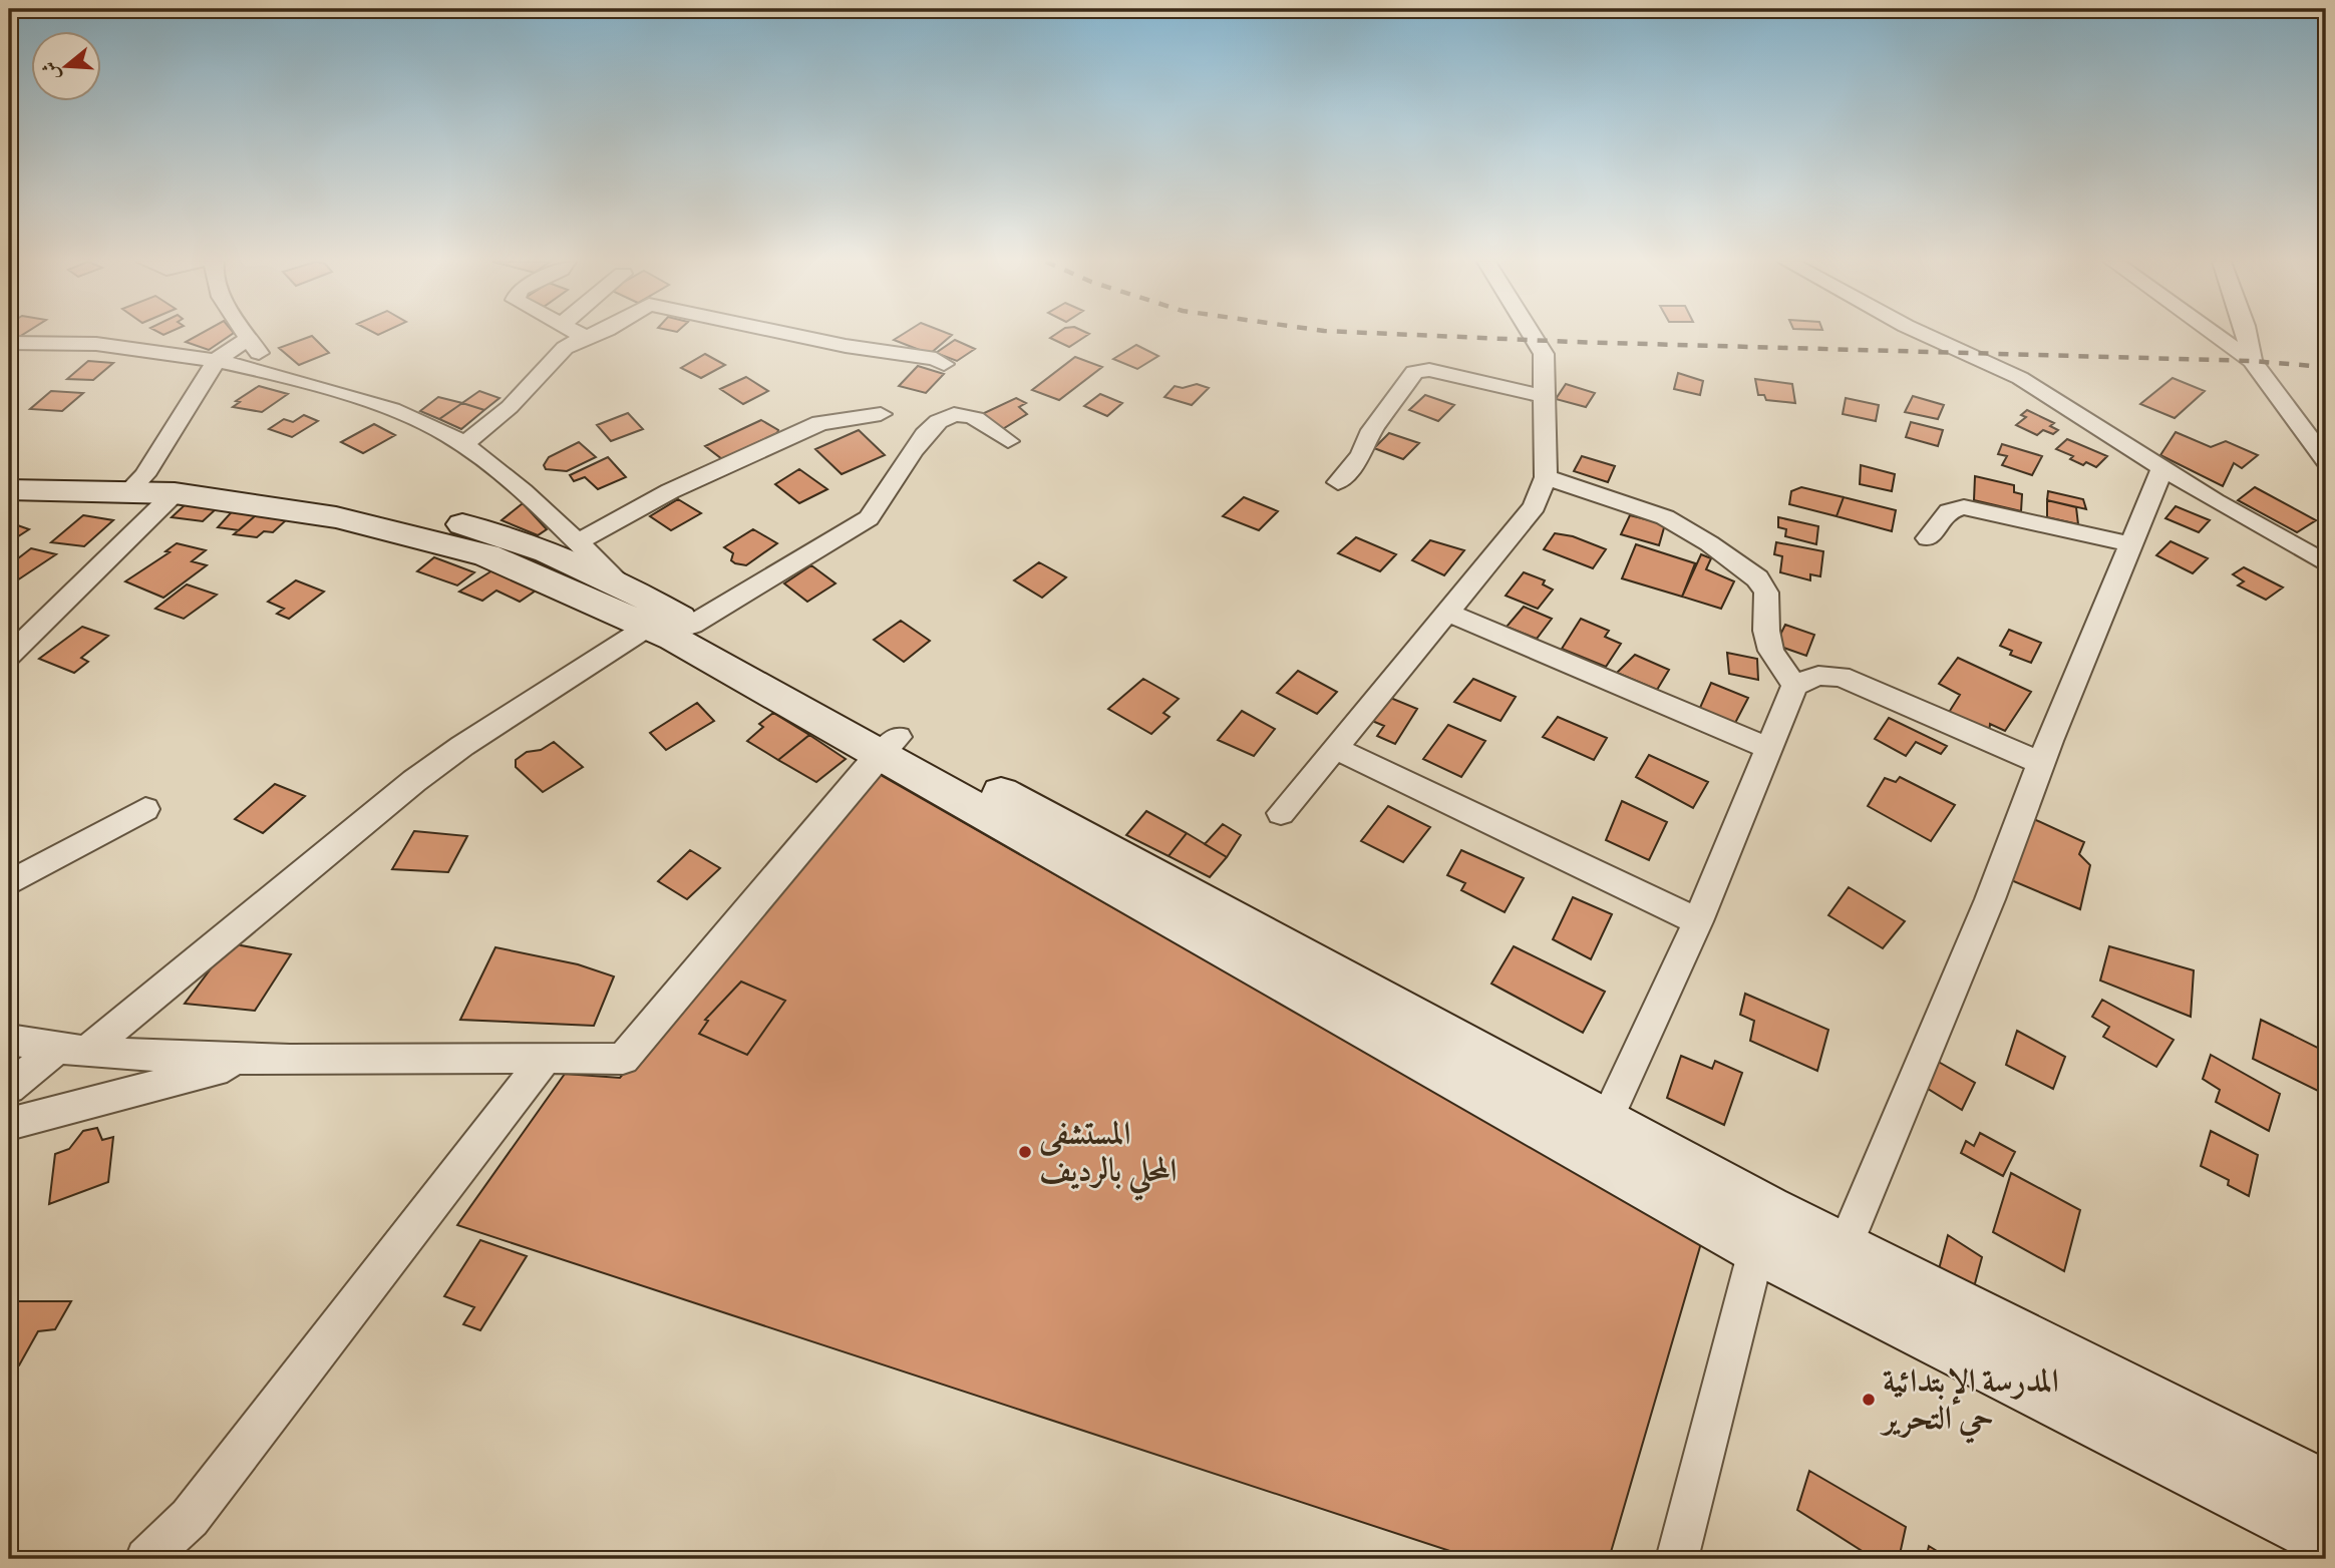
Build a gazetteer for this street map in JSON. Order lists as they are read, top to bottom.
{
  "places": ["المستشفى المحلي بالرديف", "المدرسة الإبتدائية حي التحرير"],
  "north": "left"
}
